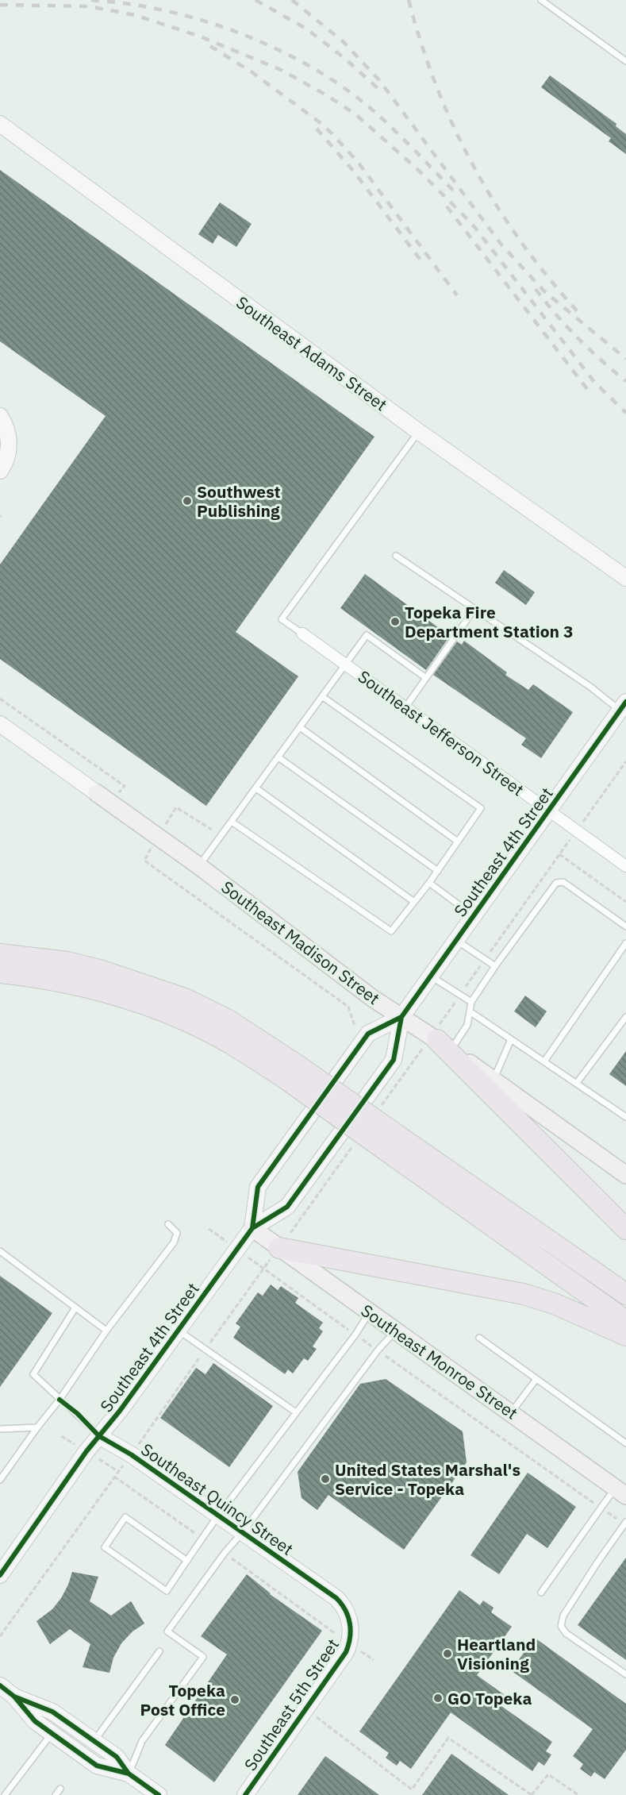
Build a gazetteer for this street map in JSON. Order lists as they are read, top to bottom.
{
  "streets": {
    "main road": ["Southeast Madison Street", "Southeast Monroe Street"],
    "street": [
      "Southeast Adams Street",
      "Southeast Jefferson Street",
      "Southeast 4th Street",
      "Southeast Quincy Street",
      "Southeast 5th Street"
    ]
  },
  "crossings": [
    ["Southeast Jefferson Street", "Southeast 4th Street"],
    ["Southeast 4th Street", "Southeast Madison Street"],
    ["Southeast 4th Street", "Southeast Monroe Street"],
    ["Southeast 4th Street", "Southeast Quincy Street"],
    ["Southeast Quincy Street", "Southeast 5th Street"]
  ],
  "places": [
    "Southwest Publishing",
    "Topeka Fire Department Station 3",
    "United States Marshal's Service - Topeka",
    "Heartland Visioning",
    "GO Topeka",
    "Topeka Post Office"
  ]
}
